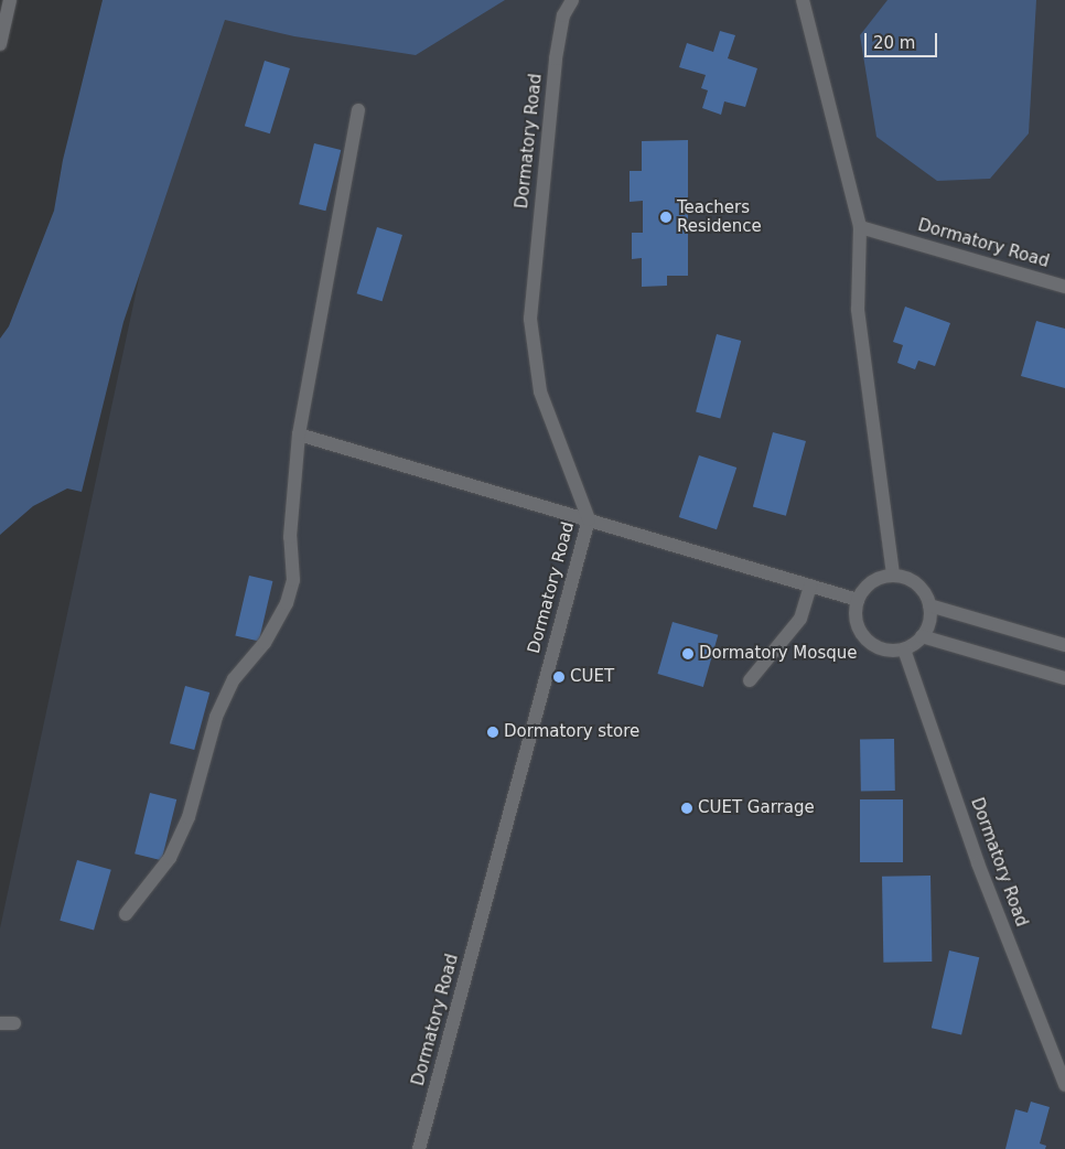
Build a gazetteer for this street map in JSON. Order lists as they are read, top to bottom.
{
  "streets": {
    "street": ["Dormatory Road"]
  },
  "places": [
    "Teachers Residence",
    "Dormatory Mosque",
    "CUET",
    "Dormatory store",
    "CUET Garrage"
  ],
  "scale_bar": "20 m"
}
